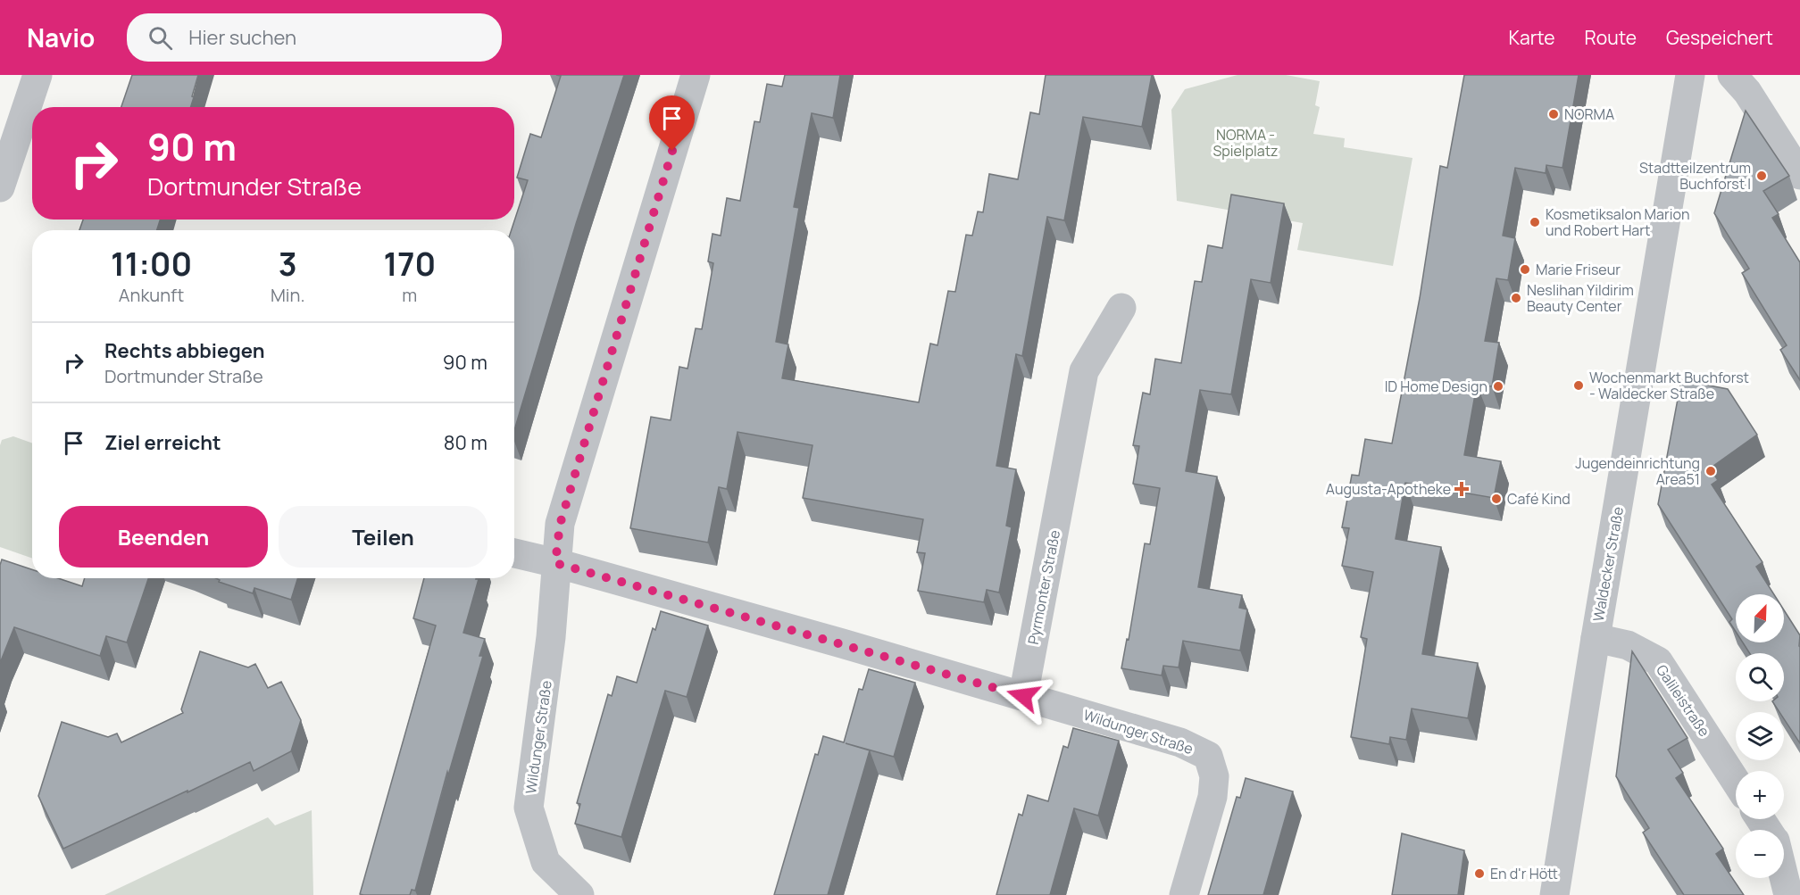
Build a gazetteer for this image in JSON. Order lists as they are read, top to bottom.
{
  "streets": {
    "street": [
      "Waldecker Straße",
      "Pyrmonter Straße",
      "Galileistraße",
      "Wildunger Straße"
    ]
  },
  "crossings": [
    ["Waldecker Straße", "Galileistraße"],
    ["Pyrmonter Straße", "Wildunger Straße"]
  ],
  "parks": ["NORMA - Spielplatz"],
  "places": {
    "other": [
      "NORMA",
      "Stadtteilzentrum Buchforst I",
      "Kosmetiksalon Marion und Robert Hart",
      "Marie Friseur",
      "Neslihan Yildirim Beauty Center",
      "Wochenmarkt Buchforst - Waldecker Straße",
      "ID Home Design",
      "Jugendeinrichtung Area51",
      "Café Kind",
      "En d'r Hött"
    ],
    "health": ["Augusta-Apotheke"]
  },
  "north": "top right",
  "page": {
    "header": "Navio",
    "search": "Hier suchen",
    "nav": ["Karte", "Route", "Gespeichert"],
    "turn": ["90 m", "Dortmunder Straße"],
    "eta": [
      "11:00",
      "Ankunft",
      "3",
      "Min.",
      "170",
      "m"
    ],
    "list": [
      {
        "name": "Rechts abbiegen",
        "note": "Dortmunder Straße",
        "value": "90 m"
      },
      {
        "name": "Ziel erreicht",
        "value": "80 m"
      }
    ],
    "buttons": ["Beenden", "Teilen"],
    "map_buttons": ["+", "−"]
  }
}
